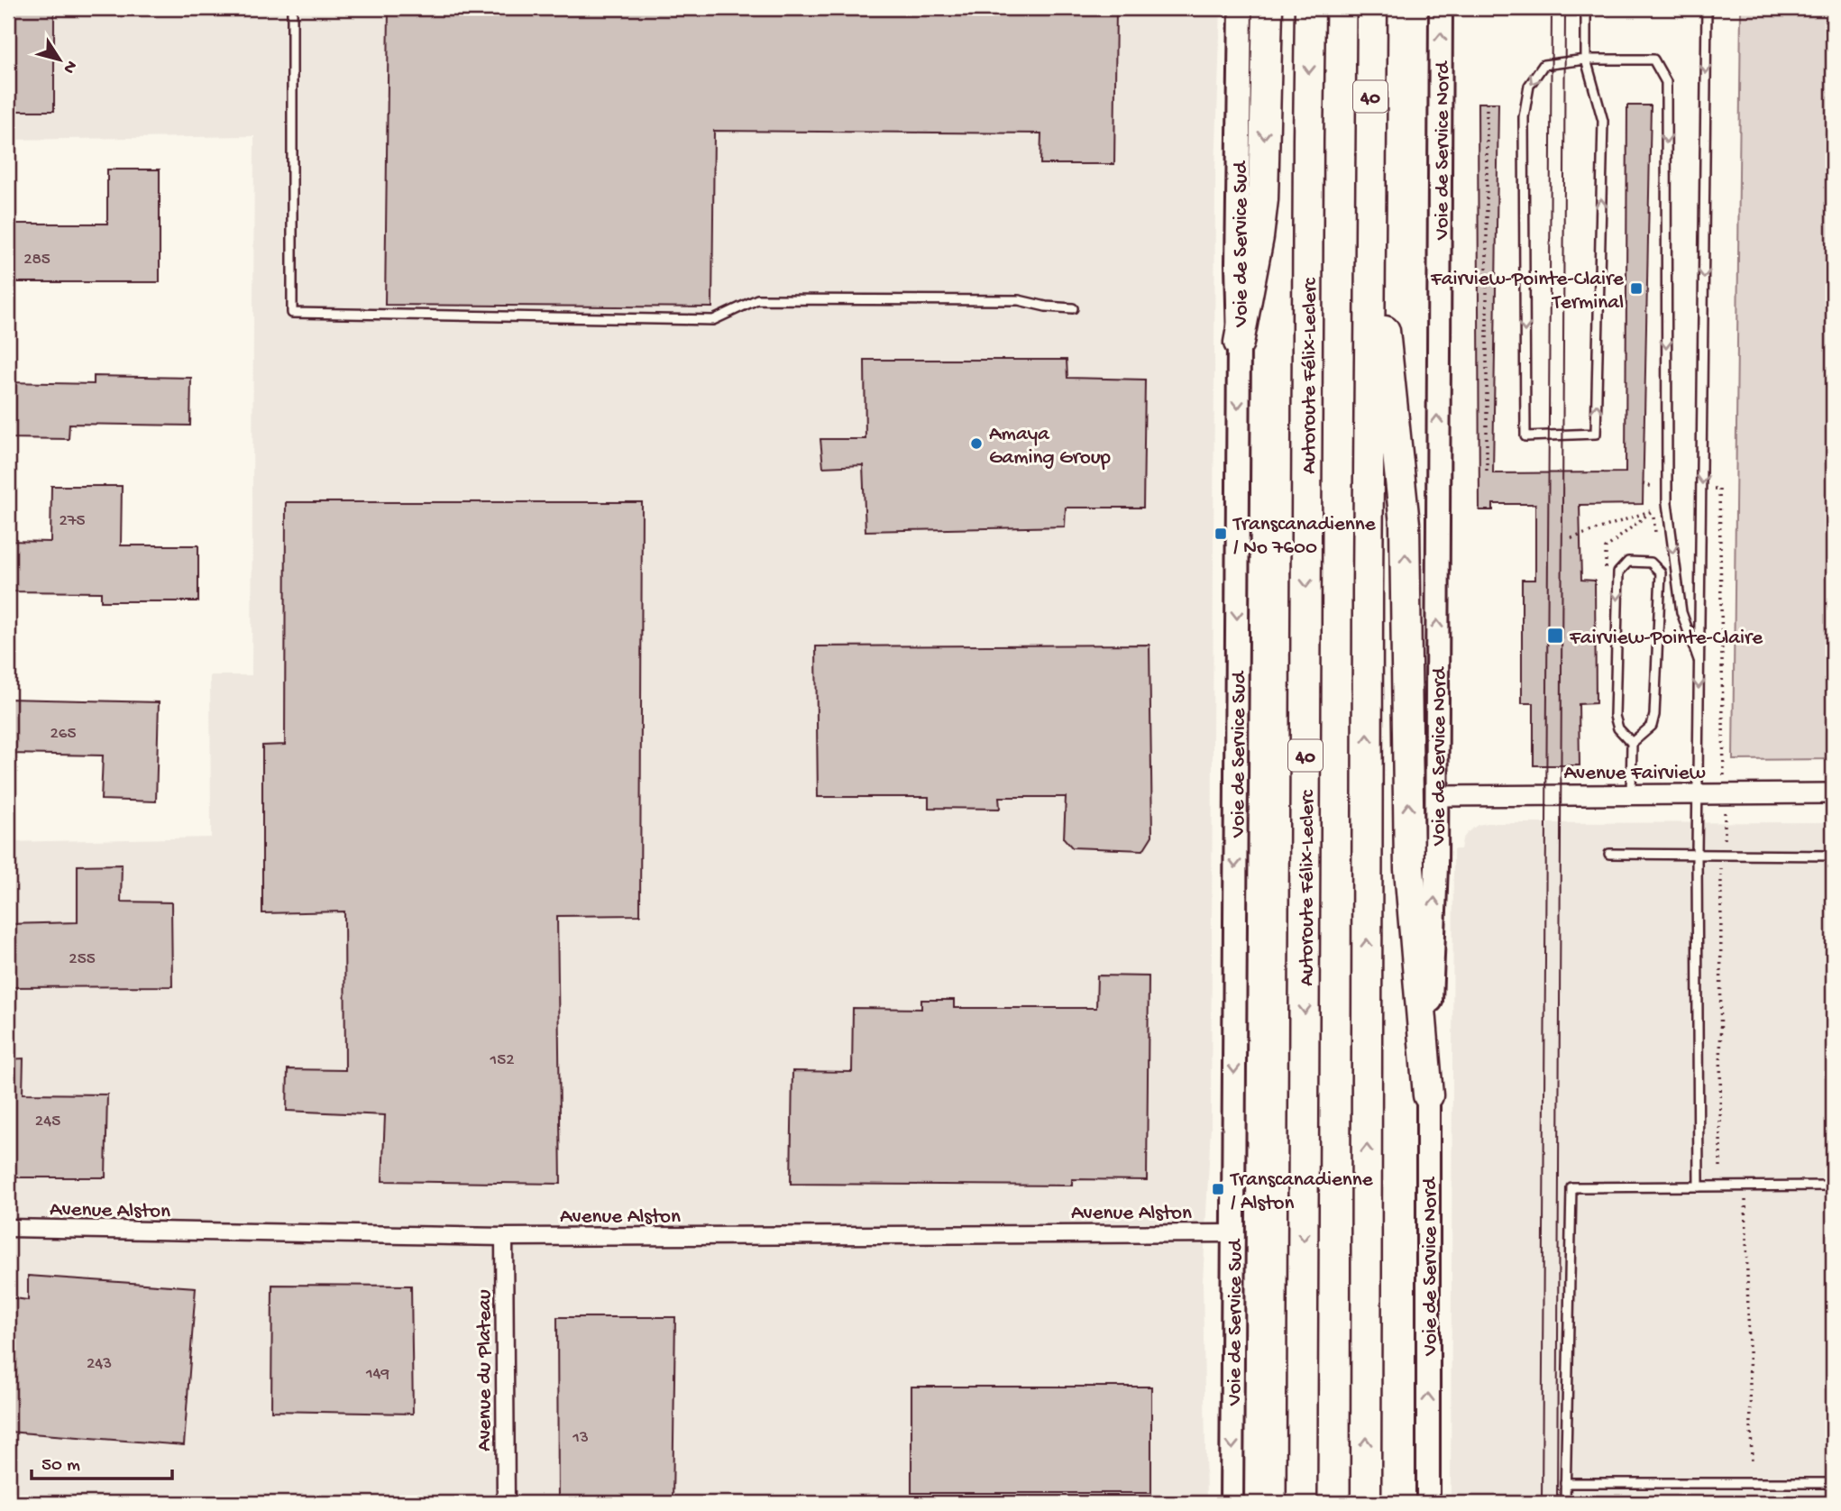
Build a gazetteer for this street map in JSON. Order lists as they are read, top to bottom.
{
  "streets": {
    "highway": ["40", "Autoroute Félix-Leclerc"],
    "main road": ["Voie de Service Nord", "Voie de Service Sud"],
    "street": ["Avenue Fairview", "Avenue Alston", "Avenue du Plateau"]
  },
  "crossings": [
    ["Voie de Service Nord", "Avenue Fairview"],
    ["Voie de Service Sud", "Avenue Alston"],
    ["Avenue Alston", "Avenue du Plateau"]
  ],
  "one_way": ["Voie de Service Nord", "Voie de Service Sud"],
  "places": {
    "transit": [
      "Fairview-Pointe-Claire Terminal",
      "Transcanadienne / No 7600",
      "Fairview-Pointe-Claire",
      "Transcanadienne / Alston"
    ],
    "other": ["Amaya Gaming Group"]
  },
  "house_numbers": [
    "285",
    "275",
    "265",
    "255",
    "152",
    "245",
    "243",
    "149",
    "13"
  ],
  "scale_bar": "50 m",
  "north": "bottom right"
}
